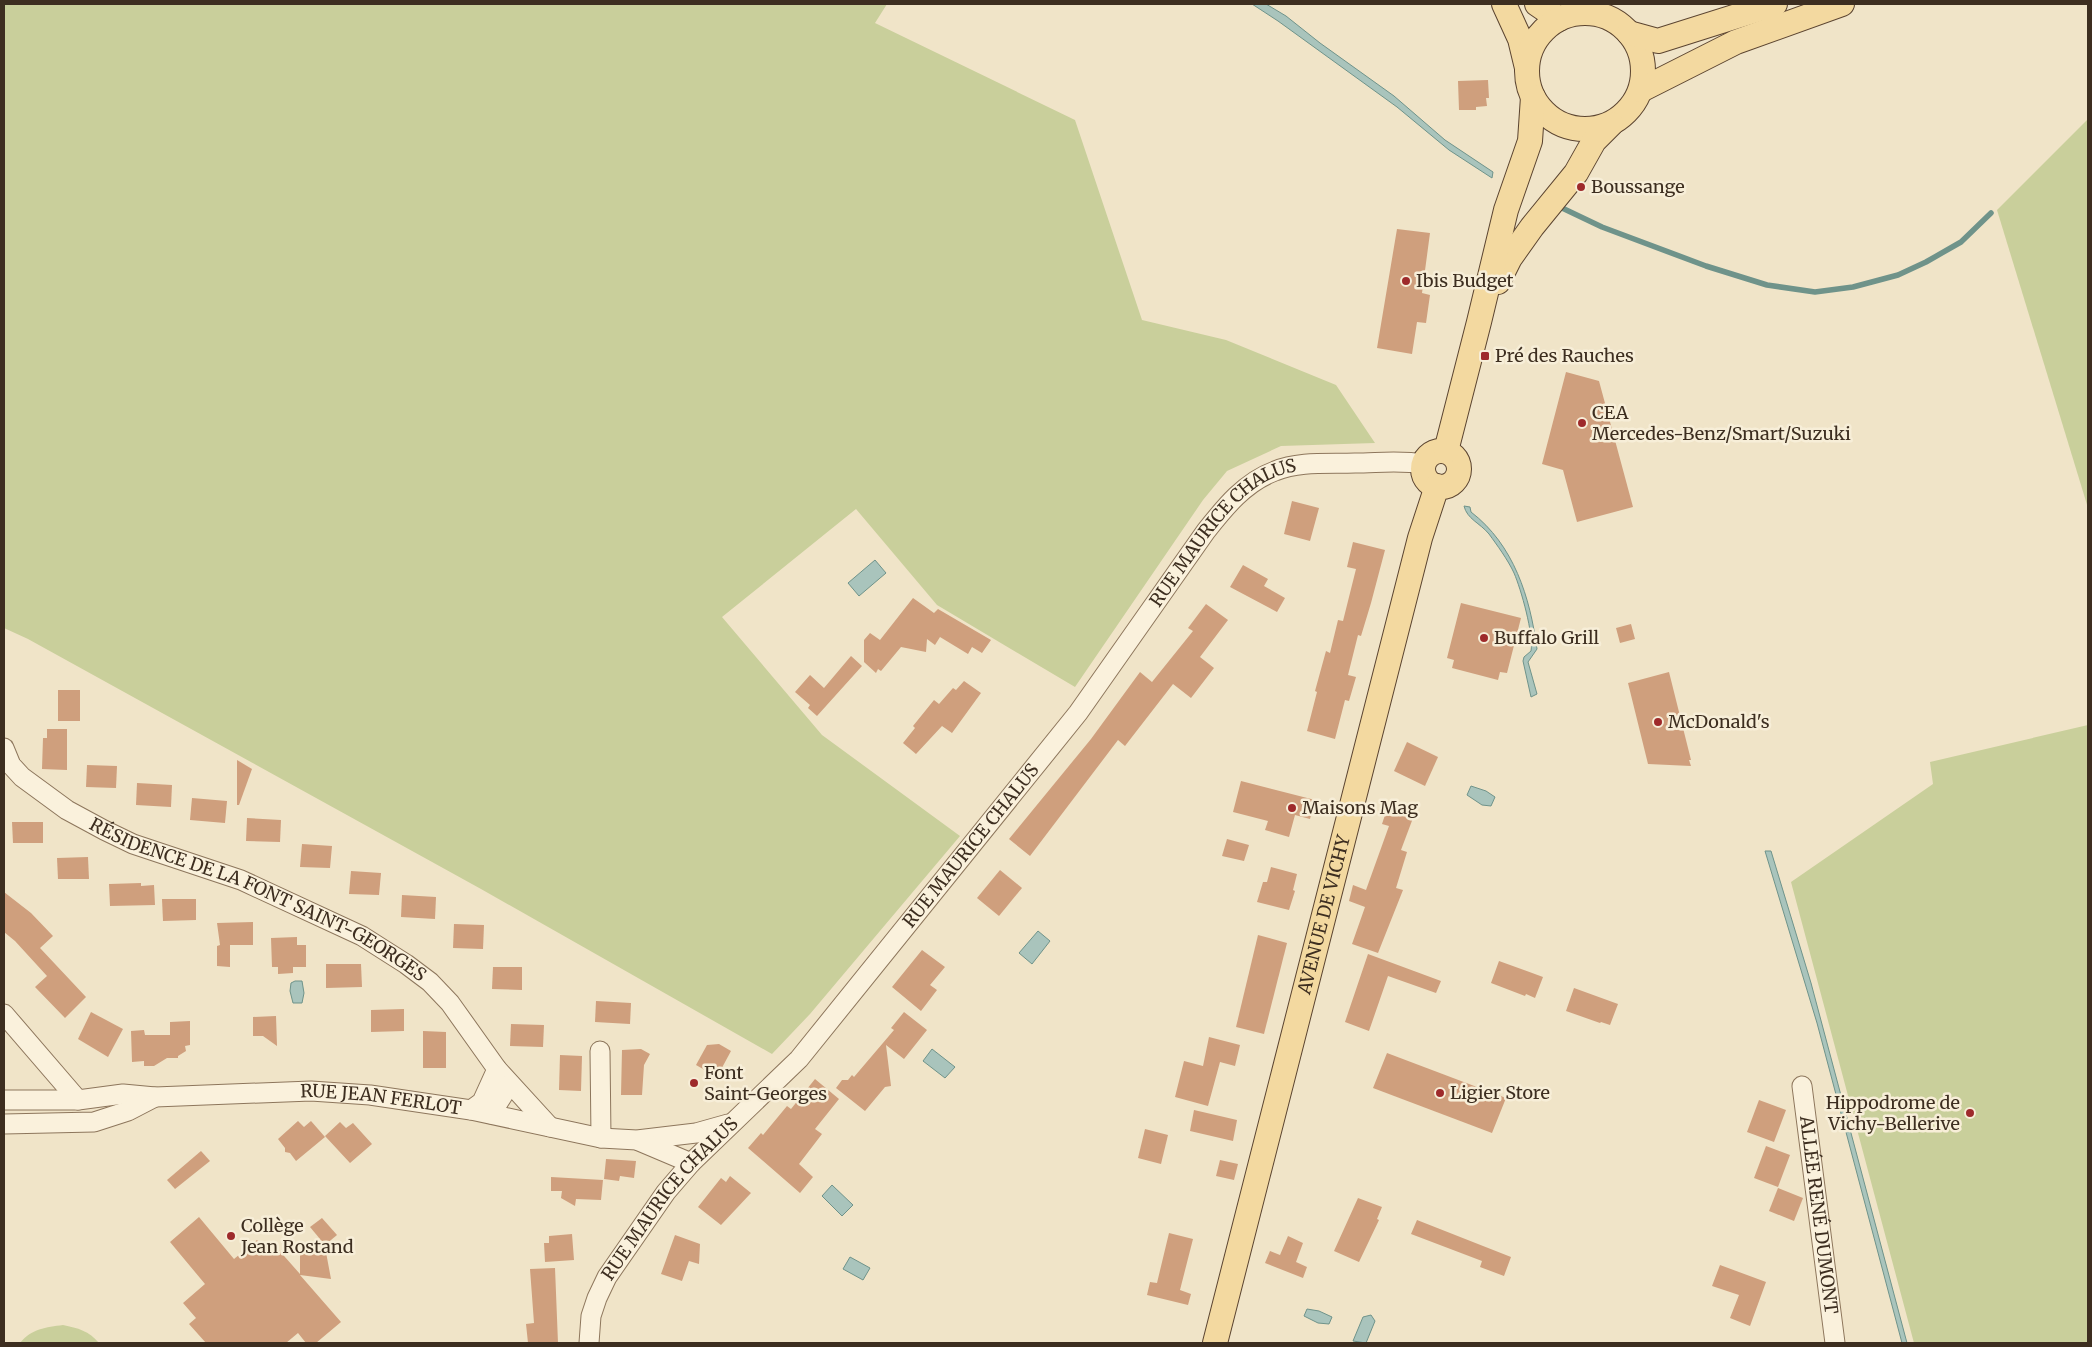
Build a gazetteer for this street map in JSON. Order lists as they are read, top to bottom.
{
  "streets": {
    "main road": ["AVENUE DE VICHY"],
    "street": [
      "RUE MAURICE CHALUS",
      "RÉSIDENCE DE LA FONT SAINT-GEORGES",
      "RUE JEAN FERLOT",
      "ALLÉE RENÉ DUMONT"
    ]
  },
  "crossings": [
    ["RUE MAURICE CHALUS", "AVENUE DE VICHY"],
    ["RUE MAURICE CHALUS", "RUE JEAN FERLOT"],
    ["RÉSIDENCE DE LA FONT SAINT-GEORGES", "RUE JEAN FERLOT"]
  ],
  "places": {
    "other": [
      "Boussange",
      "Ibis Budget",
      "CEA Mercedes-Benz/Smart/Suzuki",
      "Buffalo Grill",
      "McDonald's",
      "Maisons Mag",
      "Font Saint-Georges",
      "Ligier Store",
      "Hippodrome de Vichy-Bellerive",
      "Collège Jean Rostand"
    ],
    "transit": ["Pré des Rauches"]
  }
}
